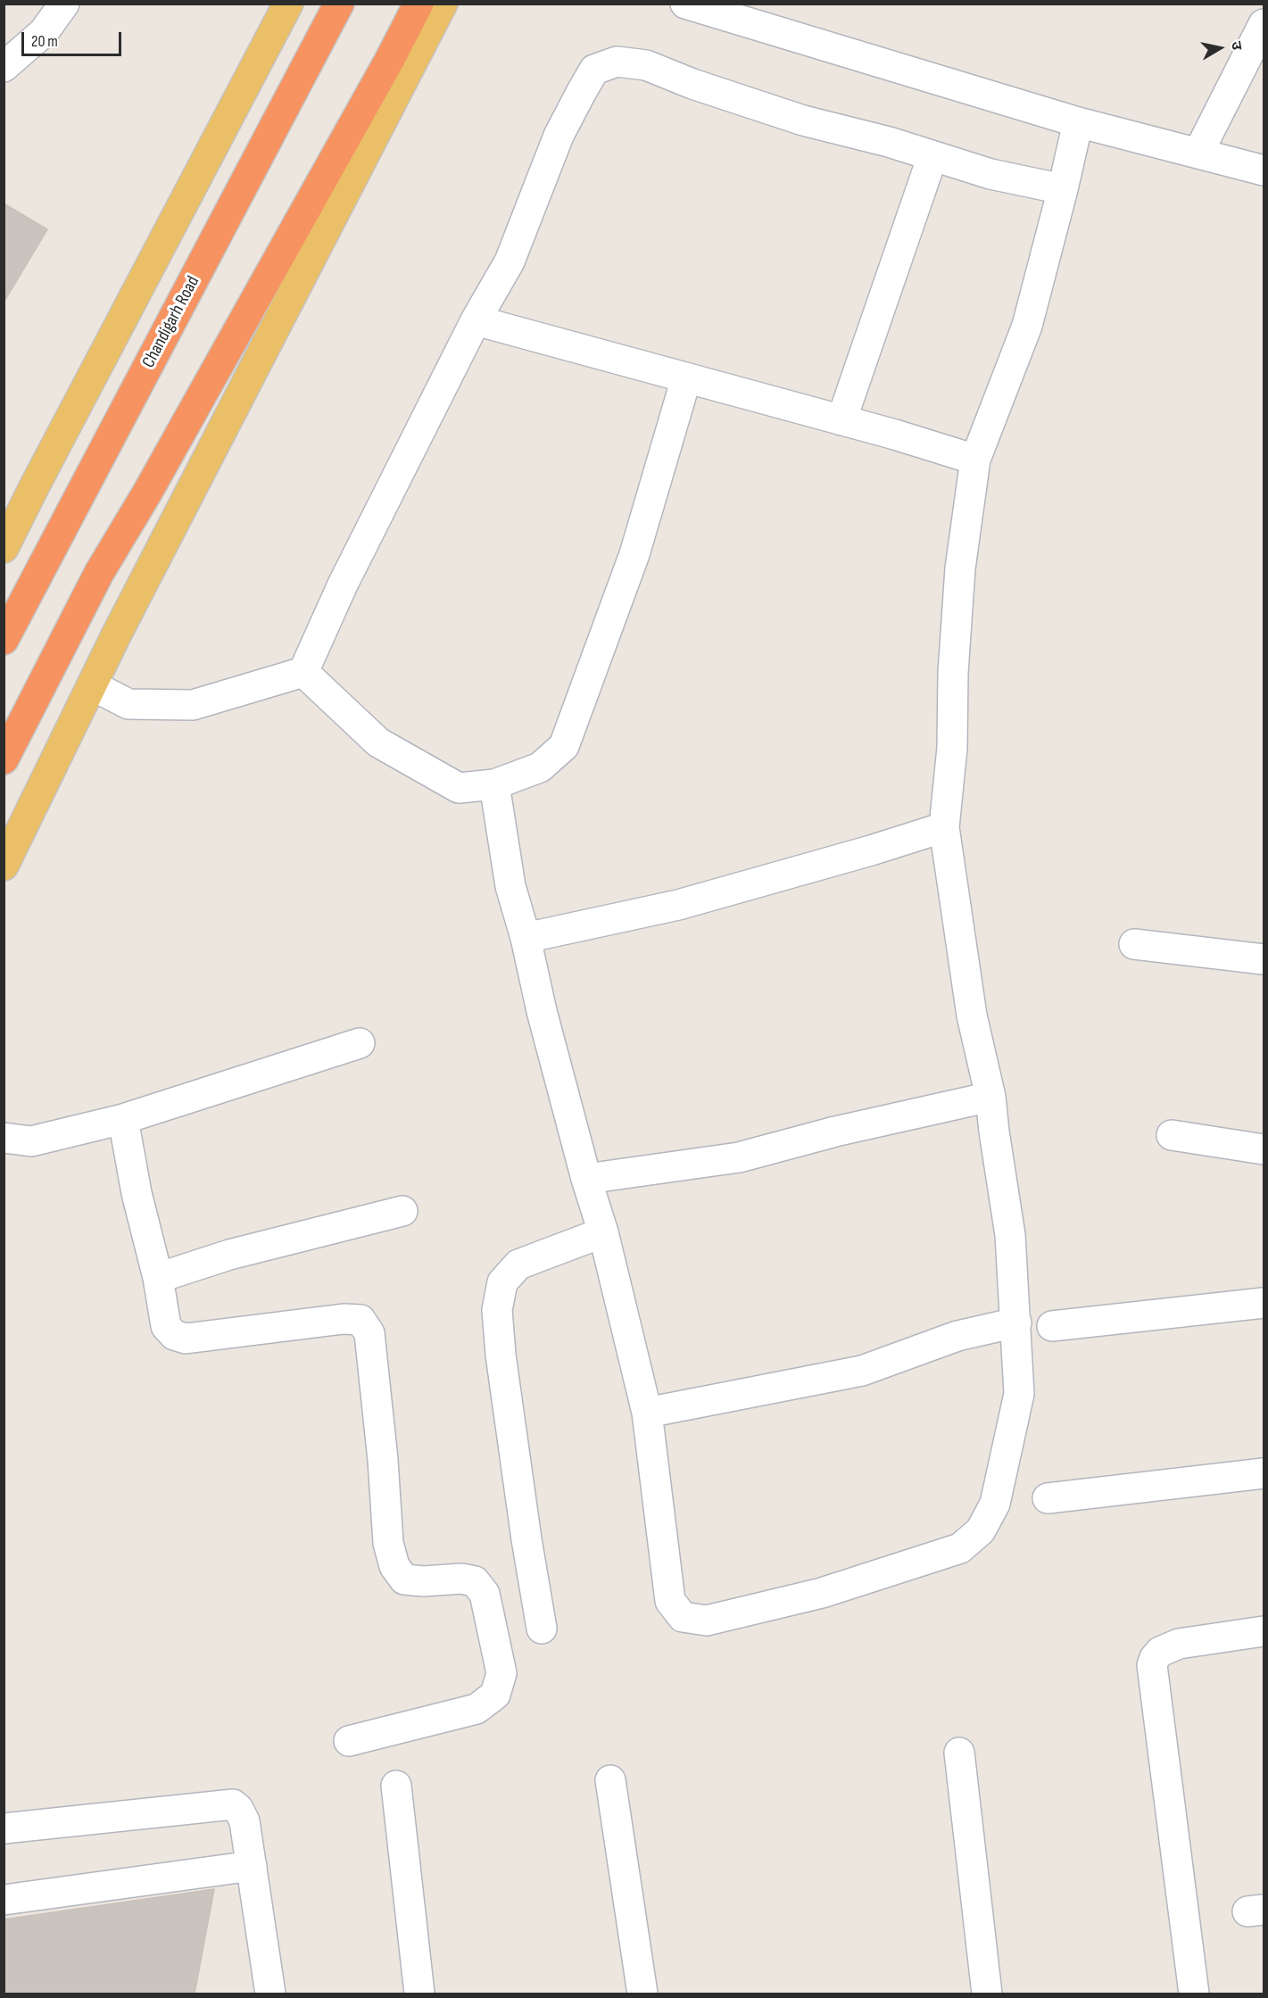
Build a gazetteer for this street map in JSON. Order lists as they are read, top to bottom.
{
  "streets": {
    "highway": ["Chandigarh Road"]
  },
  "scale_bar": "20 m",
  "north": "right"
}
